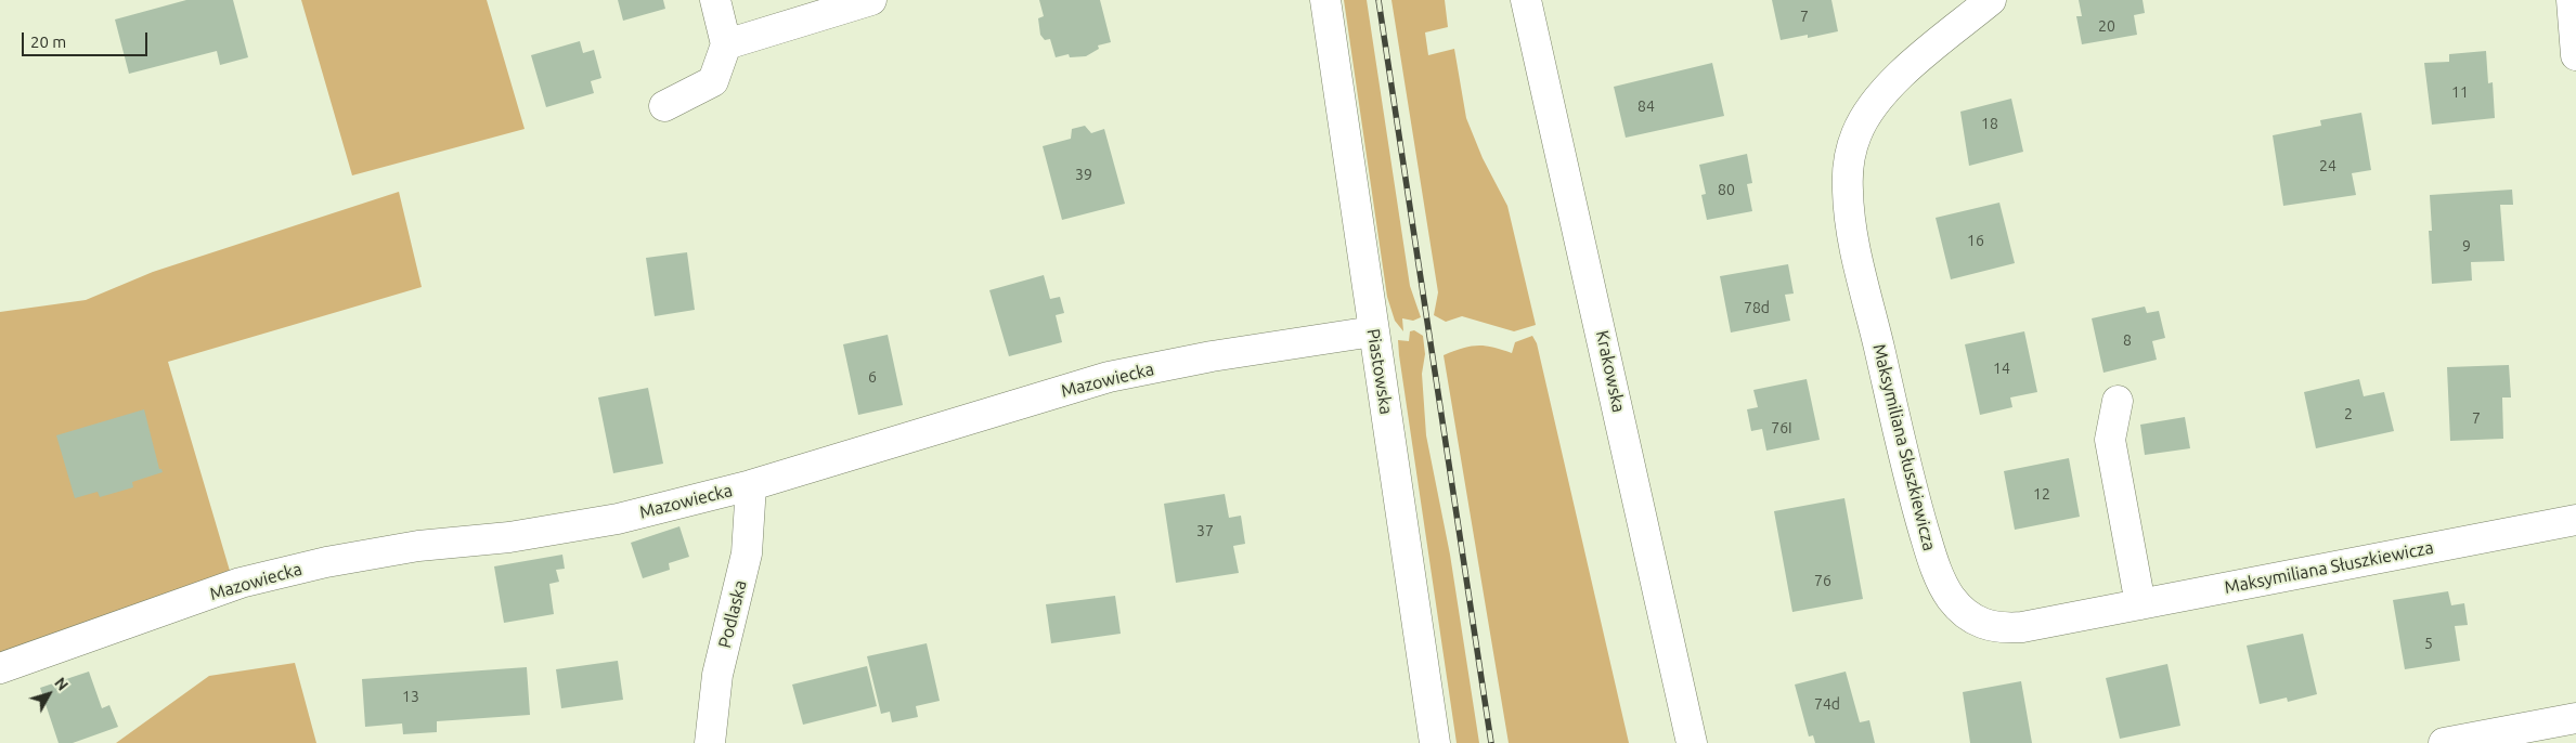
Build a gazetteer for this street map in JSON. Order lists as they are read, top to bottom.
{
  "streets": {
    "street": [
      "Piastowska",
      "Krakowska",
      "Mazowiecka",
      "Maksymiliana Słuszkiewicza",
      "Podlaska"
    ]
  },
  "crossings": [
    ["Piastowska", "Mazowiecka"],
    ["Mazowiecka", "Podlaska"]
  ],
  "house_numbers": [
    "7",
    "20",
    "11",
    "84",
    "18",
    "24",
    "39",
    "80",
    "16",
    "9",
    "78d",
    "8",
    "14",
    "6",
    "2",
    "7",
    "76I",
    "12",
    "37",
    "76",
    "5",
    "13",
    "74d"
  ],
  "scale_bar": "20 m",
  "north": "top right"
}
